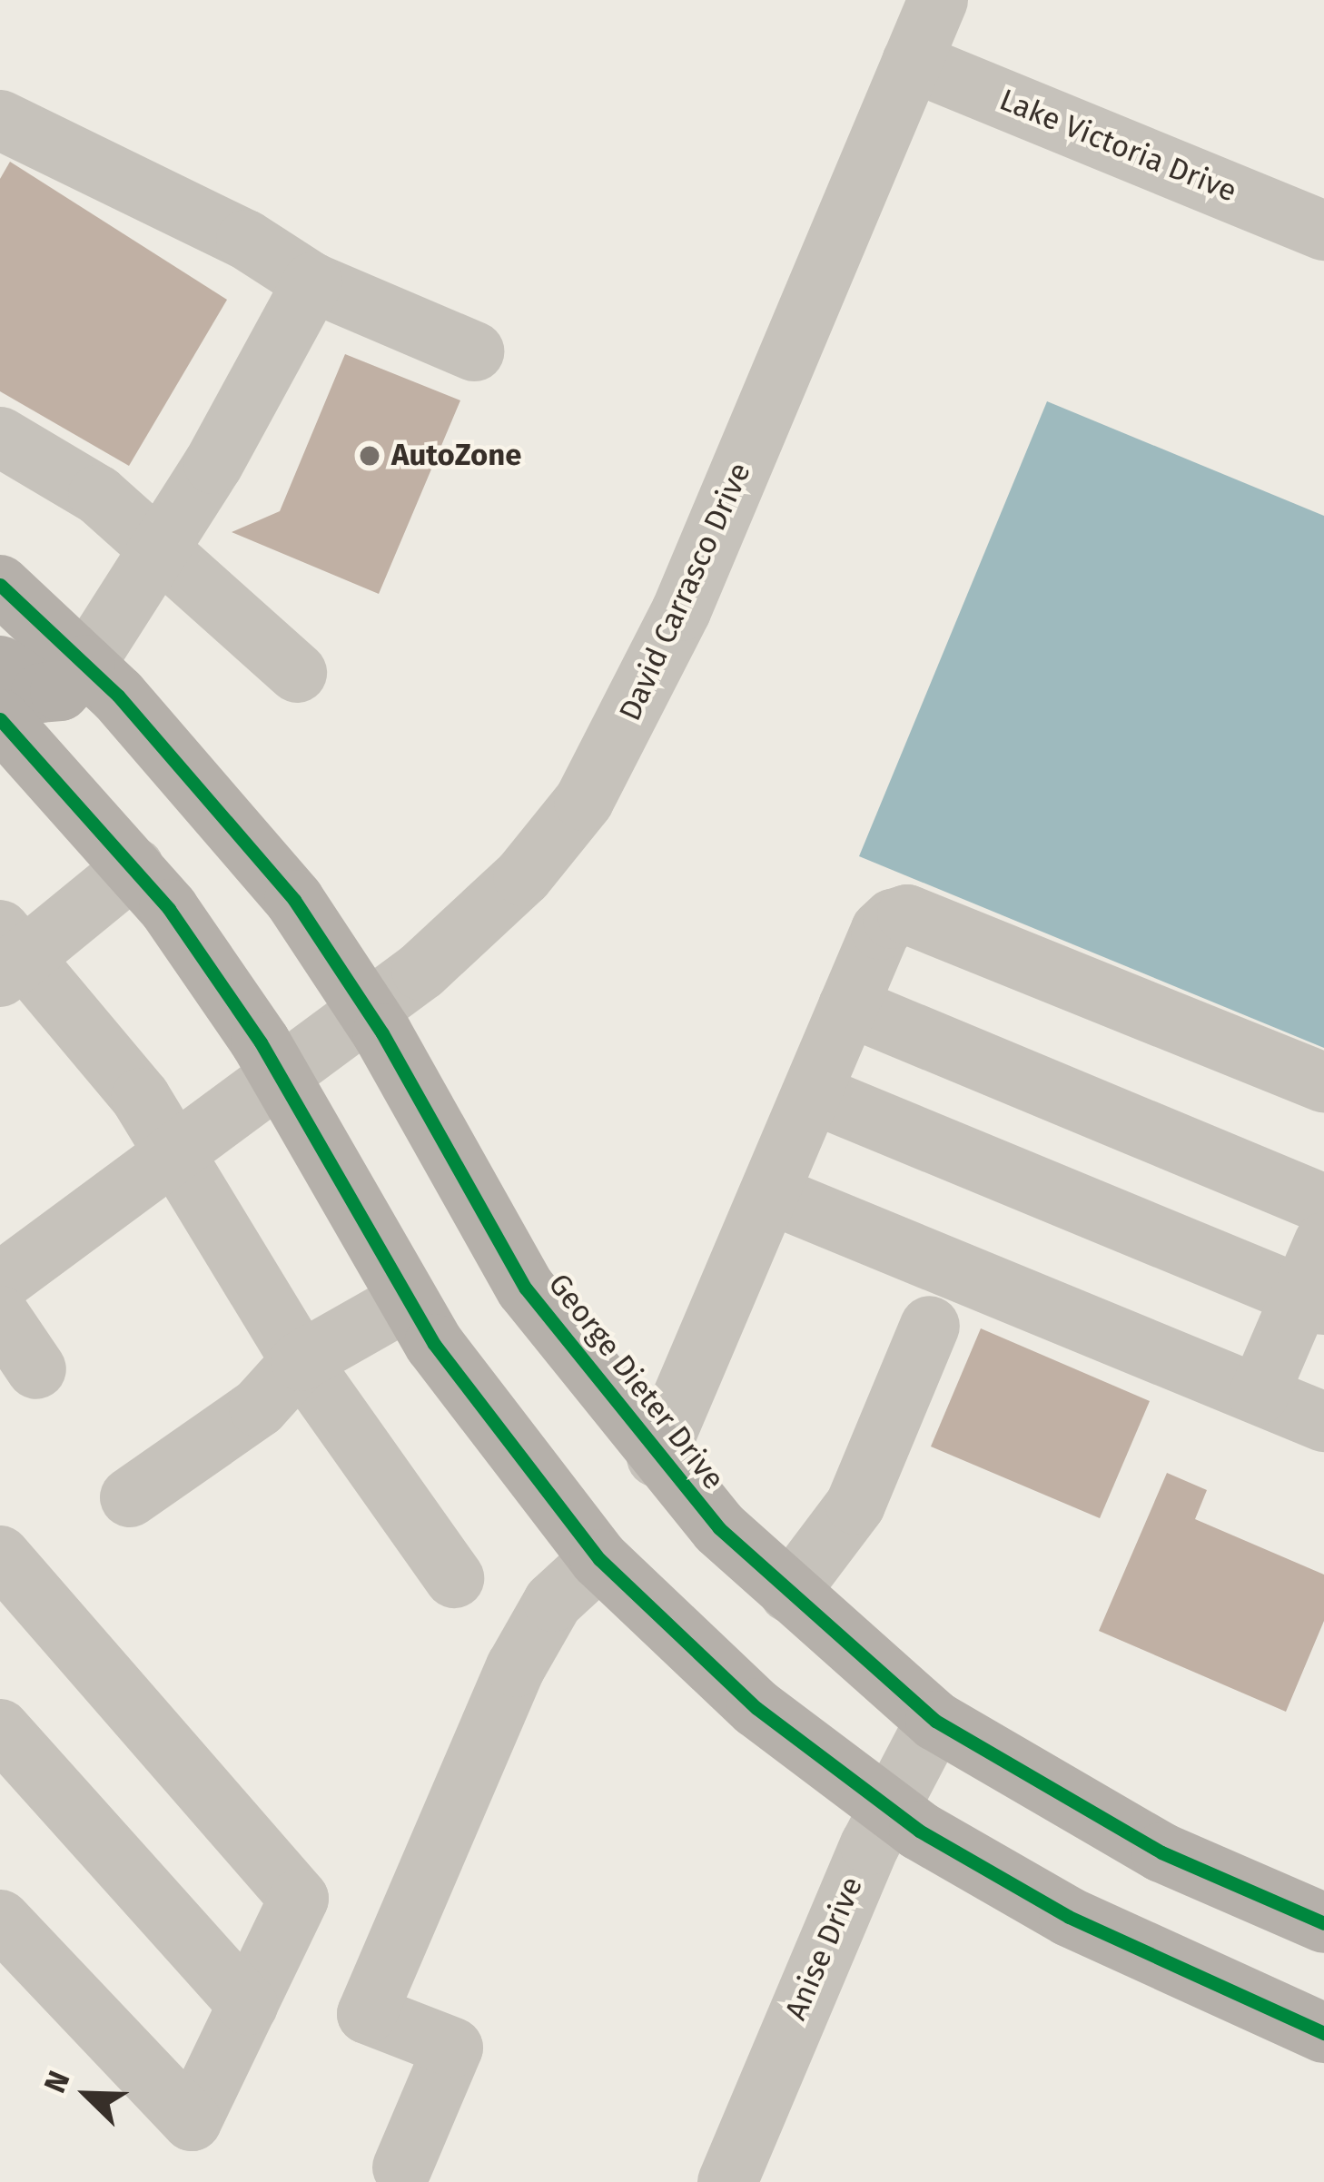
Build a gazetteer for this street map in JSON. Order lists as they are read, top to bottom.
{
  "streets": {
    "main road": ["George Dieter Drive"],
    "street": ["Lake Victoria Drive", "David Carrasco Drive", "Anise Drive"]
  },
  "crossings": [
    ["Lake Victoria Drive", "David Carrasco Drive"],
    ["David Carrasco Drive", "George Dieter Drive"],
    ["George Dieter Drive", "Anise Drive"]
  ],
  "places": ["AutoZone"],
  "north": "top left"
}
